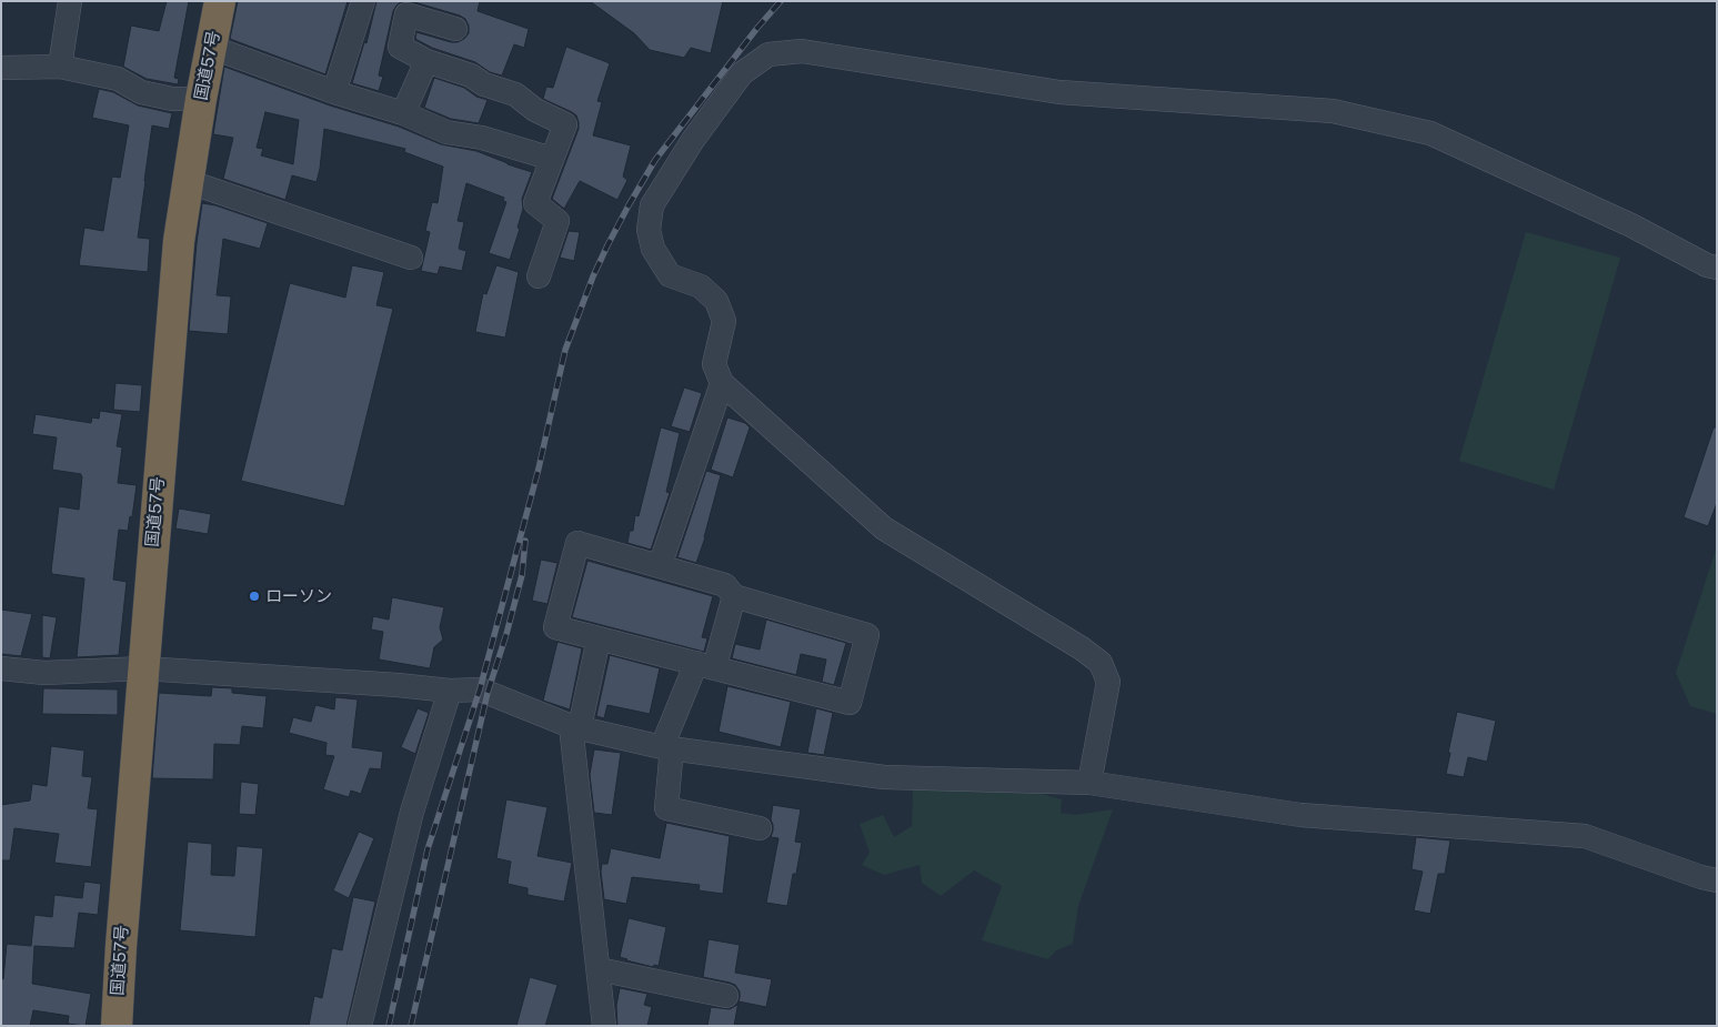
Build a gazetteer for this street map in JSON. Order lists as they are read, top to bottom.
{
  "streets": {
    "highway": ["国道57号"]
  },
  "places": ["ローソン"]
}
